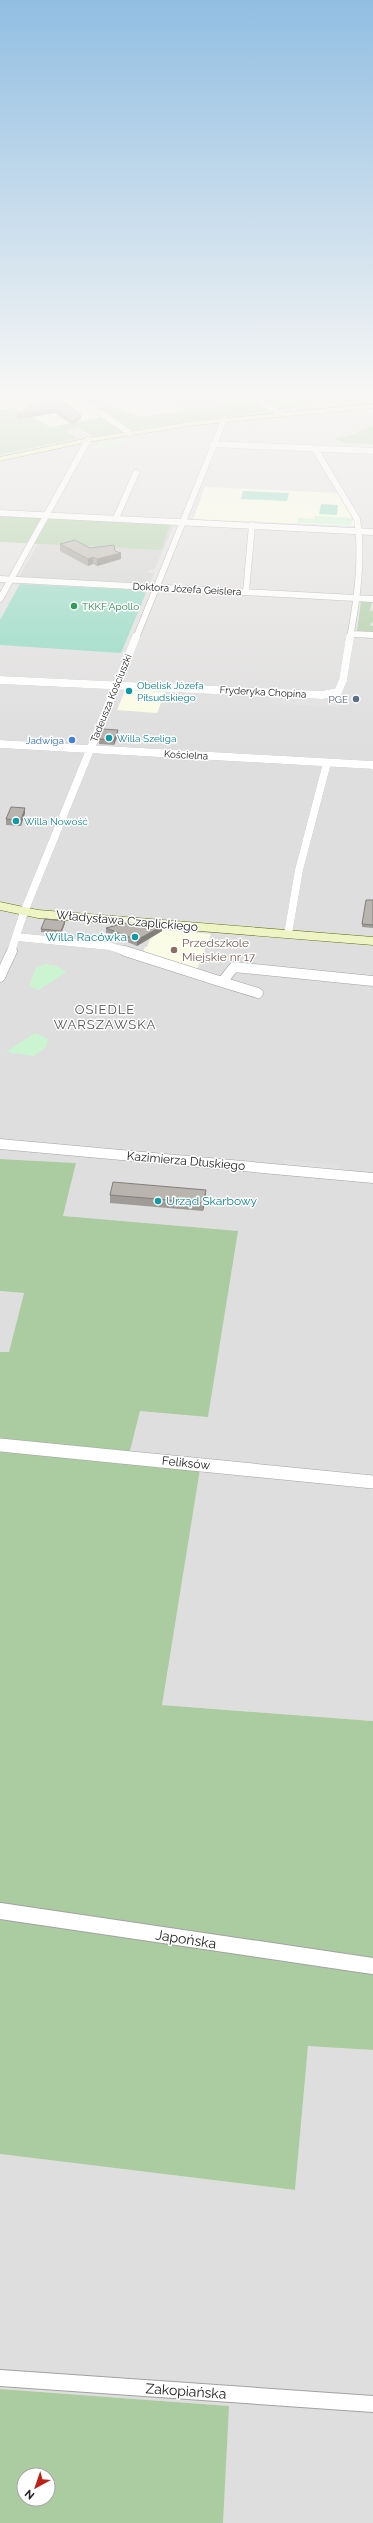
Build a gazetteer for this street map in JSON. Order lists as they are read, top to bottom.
{
  "streets": {
    "main road": ["Władysława Czaplickiego"],
    "street": [
      "Doktora Józefa Geislera",
      "Fryderyka Chopina",
      "Tadeusza Kościuszki",
      "Kościelna",
      "Kazimierza Dłuskiego",
      "Feliksów",
      "Japońska",
      "Zakopiańska"
    ]
  },
  "crossings": [
    ["Doktora Józefa Geislera", "Fryderyka Chopina"],
    ["Doktora Józefa Geislera", "Tadeusza Kościuszki"],
    ["Fryderyka Chopina", "Tadeusza Kościuszki"],
    ["Tadeusza Kościuszki", "Kościelna"],
    ["Tadeusza Kościuszki", "Władysława Czaplickiego"]
  ],
  "districts": ["OSIEDLE WARSZAWSKA"],
  "places": [
    "TKKF Apollo",
    "Obelisk Józefa Piłsudskiego",
    "PGE",
    "Willa Szeliga",
    "Jadwiga",
    "Willa Nowość",
    "Willa Racówka",
    "Przedszkole Miejskie nr 17",
    "Urząd Skarbowy"
  ],
  "north": "bottom left"
}
